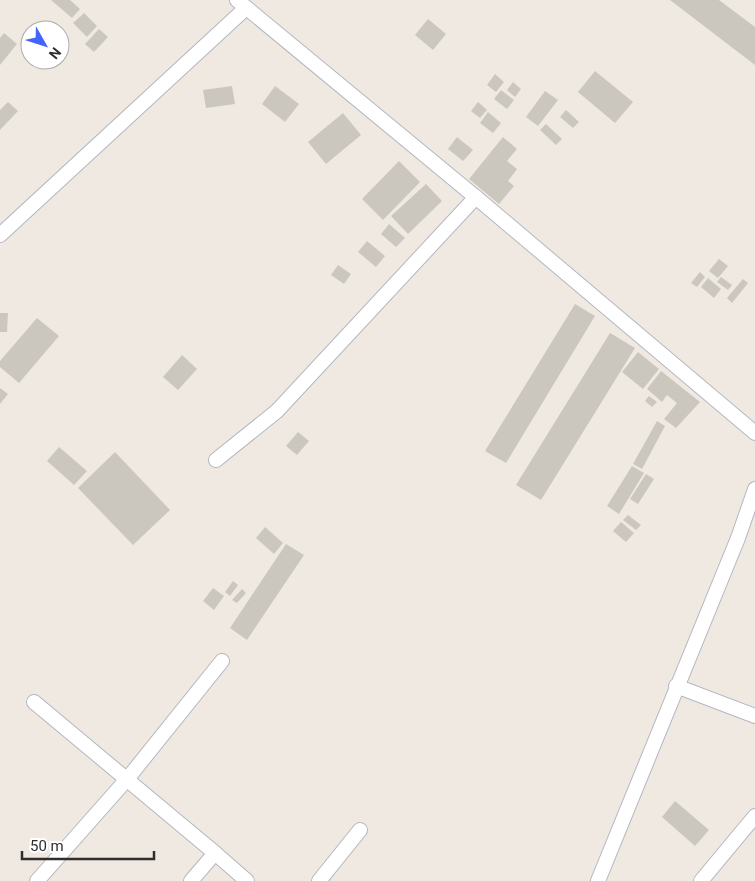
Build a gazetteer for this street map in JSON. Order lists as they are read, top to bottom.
{
  "scale_bar": "50 m",
  "north": "bottom right"
}
